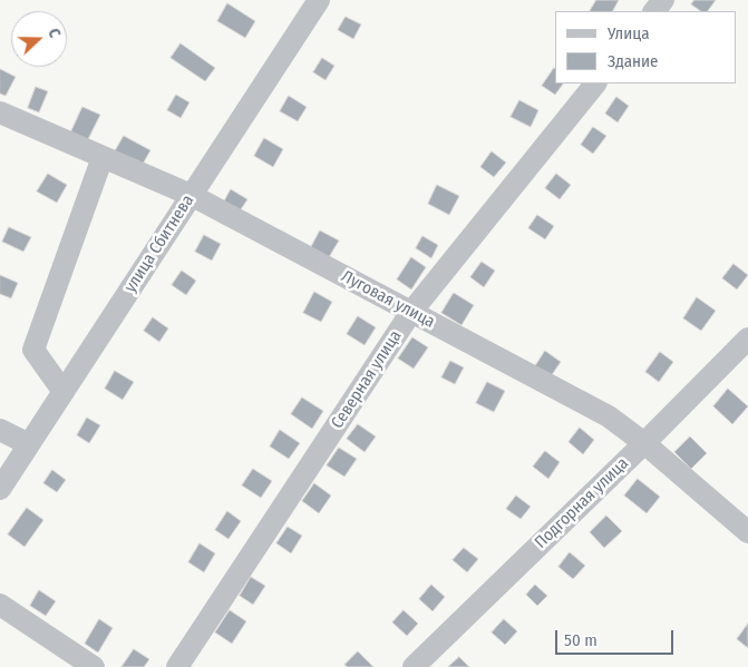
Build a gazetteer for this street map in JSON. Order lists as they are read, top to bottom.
{
  "streets": {
    "street": [
      "улица Сбитнева",
      "Луговая улица",
      "Северная улица",
      "Подгорная улица"
    ]
  },
  "crossings": [
    ["улица Сбитнева", "Луговая улица"],
    ["Луговая улица", "Северная улица"],
    ["Луговая улица", "Подгорная улица"]
  ],
  "legend": ["Улица", "Здание"],
  "scale_bar": "50 m",
  "north": "right"
}
